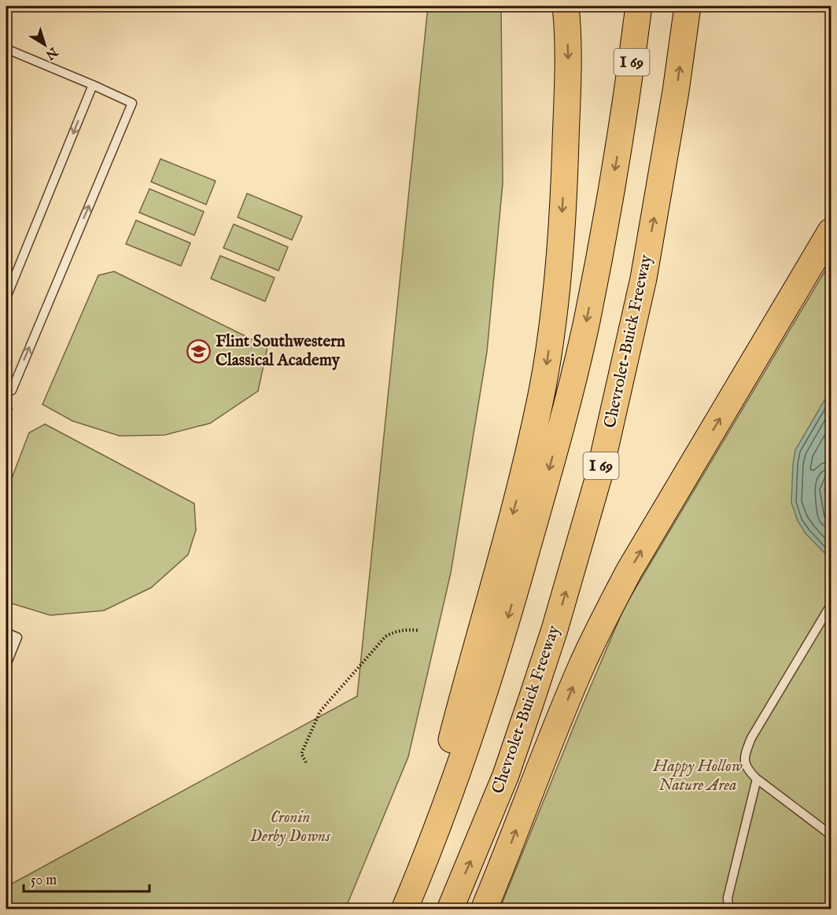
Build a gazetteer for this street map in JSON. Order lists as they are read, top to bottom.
{
  "streets": {
    "highway": ["I 69", "Chevrolet-Buick Freeway"]
  },
  "parks": ["Happy Hollow Nature Area", "Cronin Derby Downs"],
  "places": {
    "school or university": ["Flint Southwestern Classical Academy"]
  },
  "scale_bar": "50 m",
  "north": "bottom right"
}
